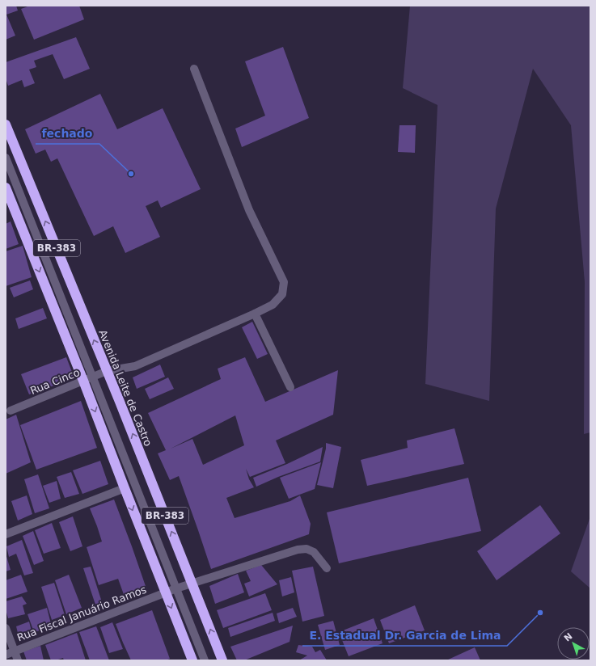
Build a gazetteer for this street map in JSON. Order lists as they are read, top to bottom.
{
  "streets": {
    "highway": ["BR-383", "Avenida Leite de Castro"],
    "street": ["Rua Cinco", "Rua Fiscal Januário Ramos"]
  },
  "crossings": [
    ["BR-383", "Rua Cinco"],
    ["BR-383", "Rua Fiscal Januário Ramos"],
    ["Rua Cinco", "Avenida Leite de Castro"],
    ["Avenida Leite de Castro", "Rua Fiscal Januário Ramos"]
  ],
  "places": ["fechado", "E. Estadual Dr. Garcia de Lima"],
  "north": "top left"
}
